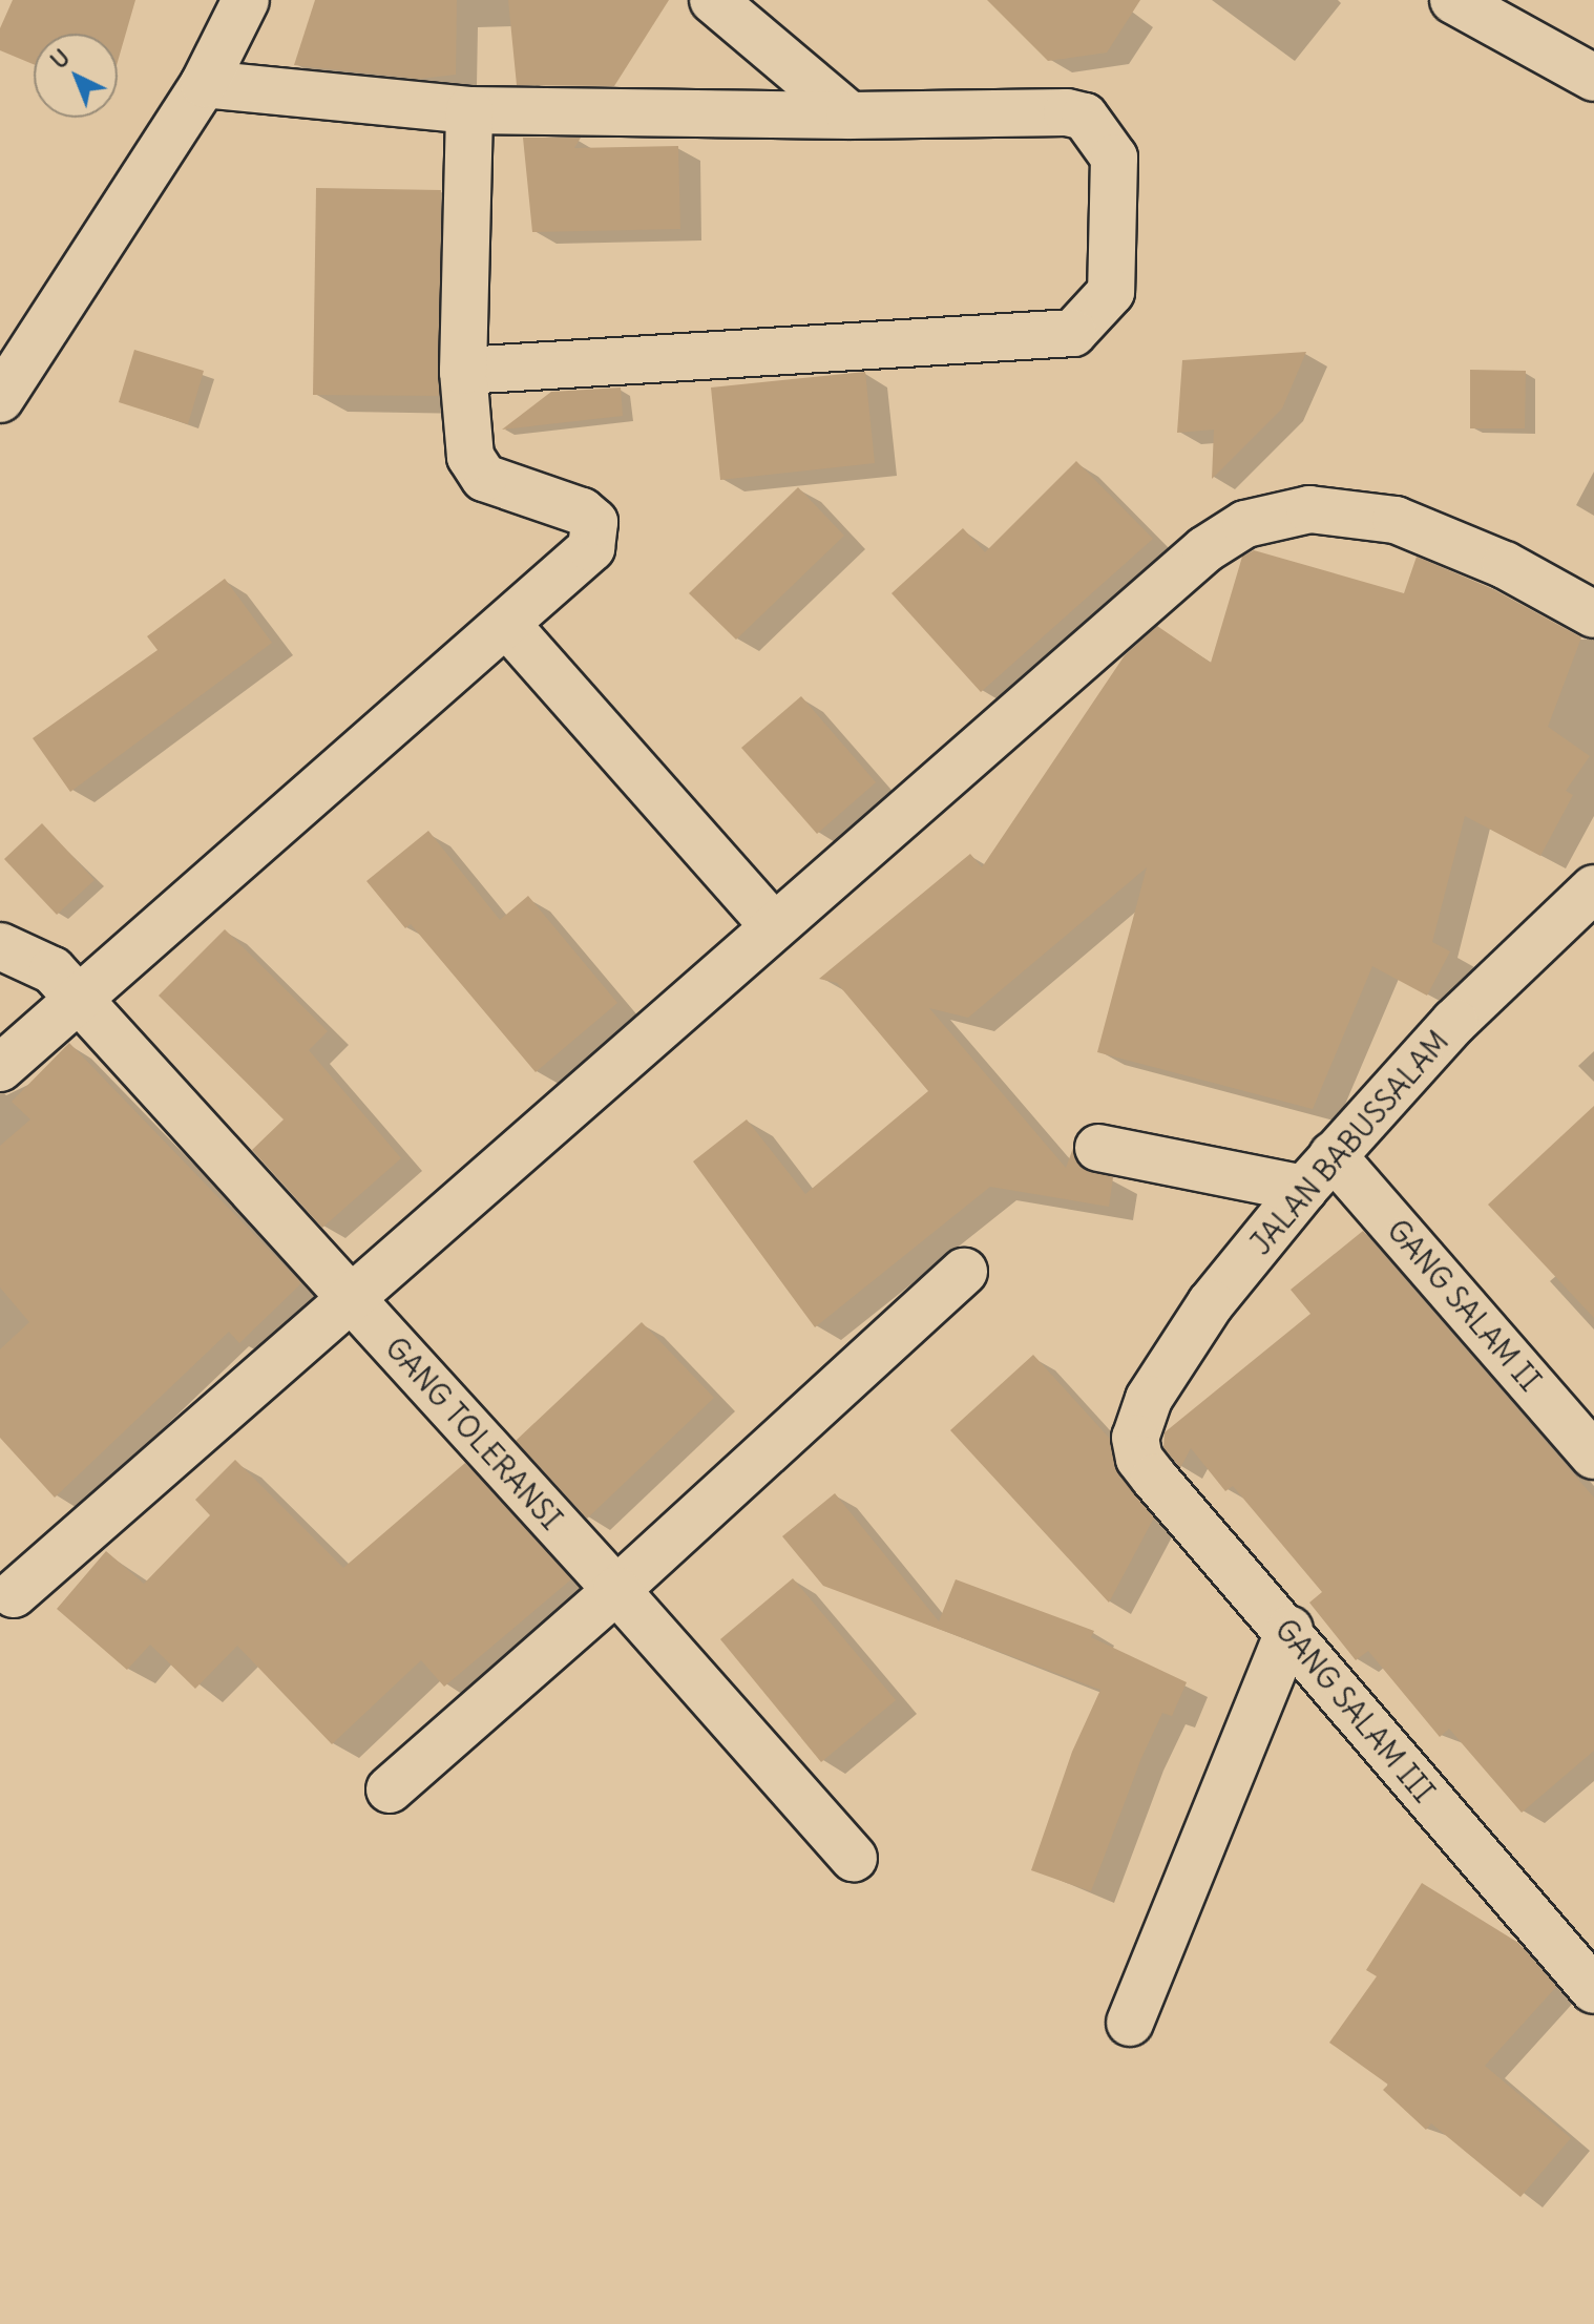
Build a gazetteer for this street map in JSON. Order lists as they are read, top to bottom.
{
  "streets": {
    "street": [
      "JALAN BABUSSALAM",
      "GANG SALAM II",
      "GANG TOLERANSI",
      "GANG SALAM III"
    ]
  },
  "crossings": [
    ["JALAN BABUSSALAM", "GANG SALAM II"],
    ["JALAN BABUSSALAM", "GANG SALAM III"]
  ],
  "north": "top left"
}
